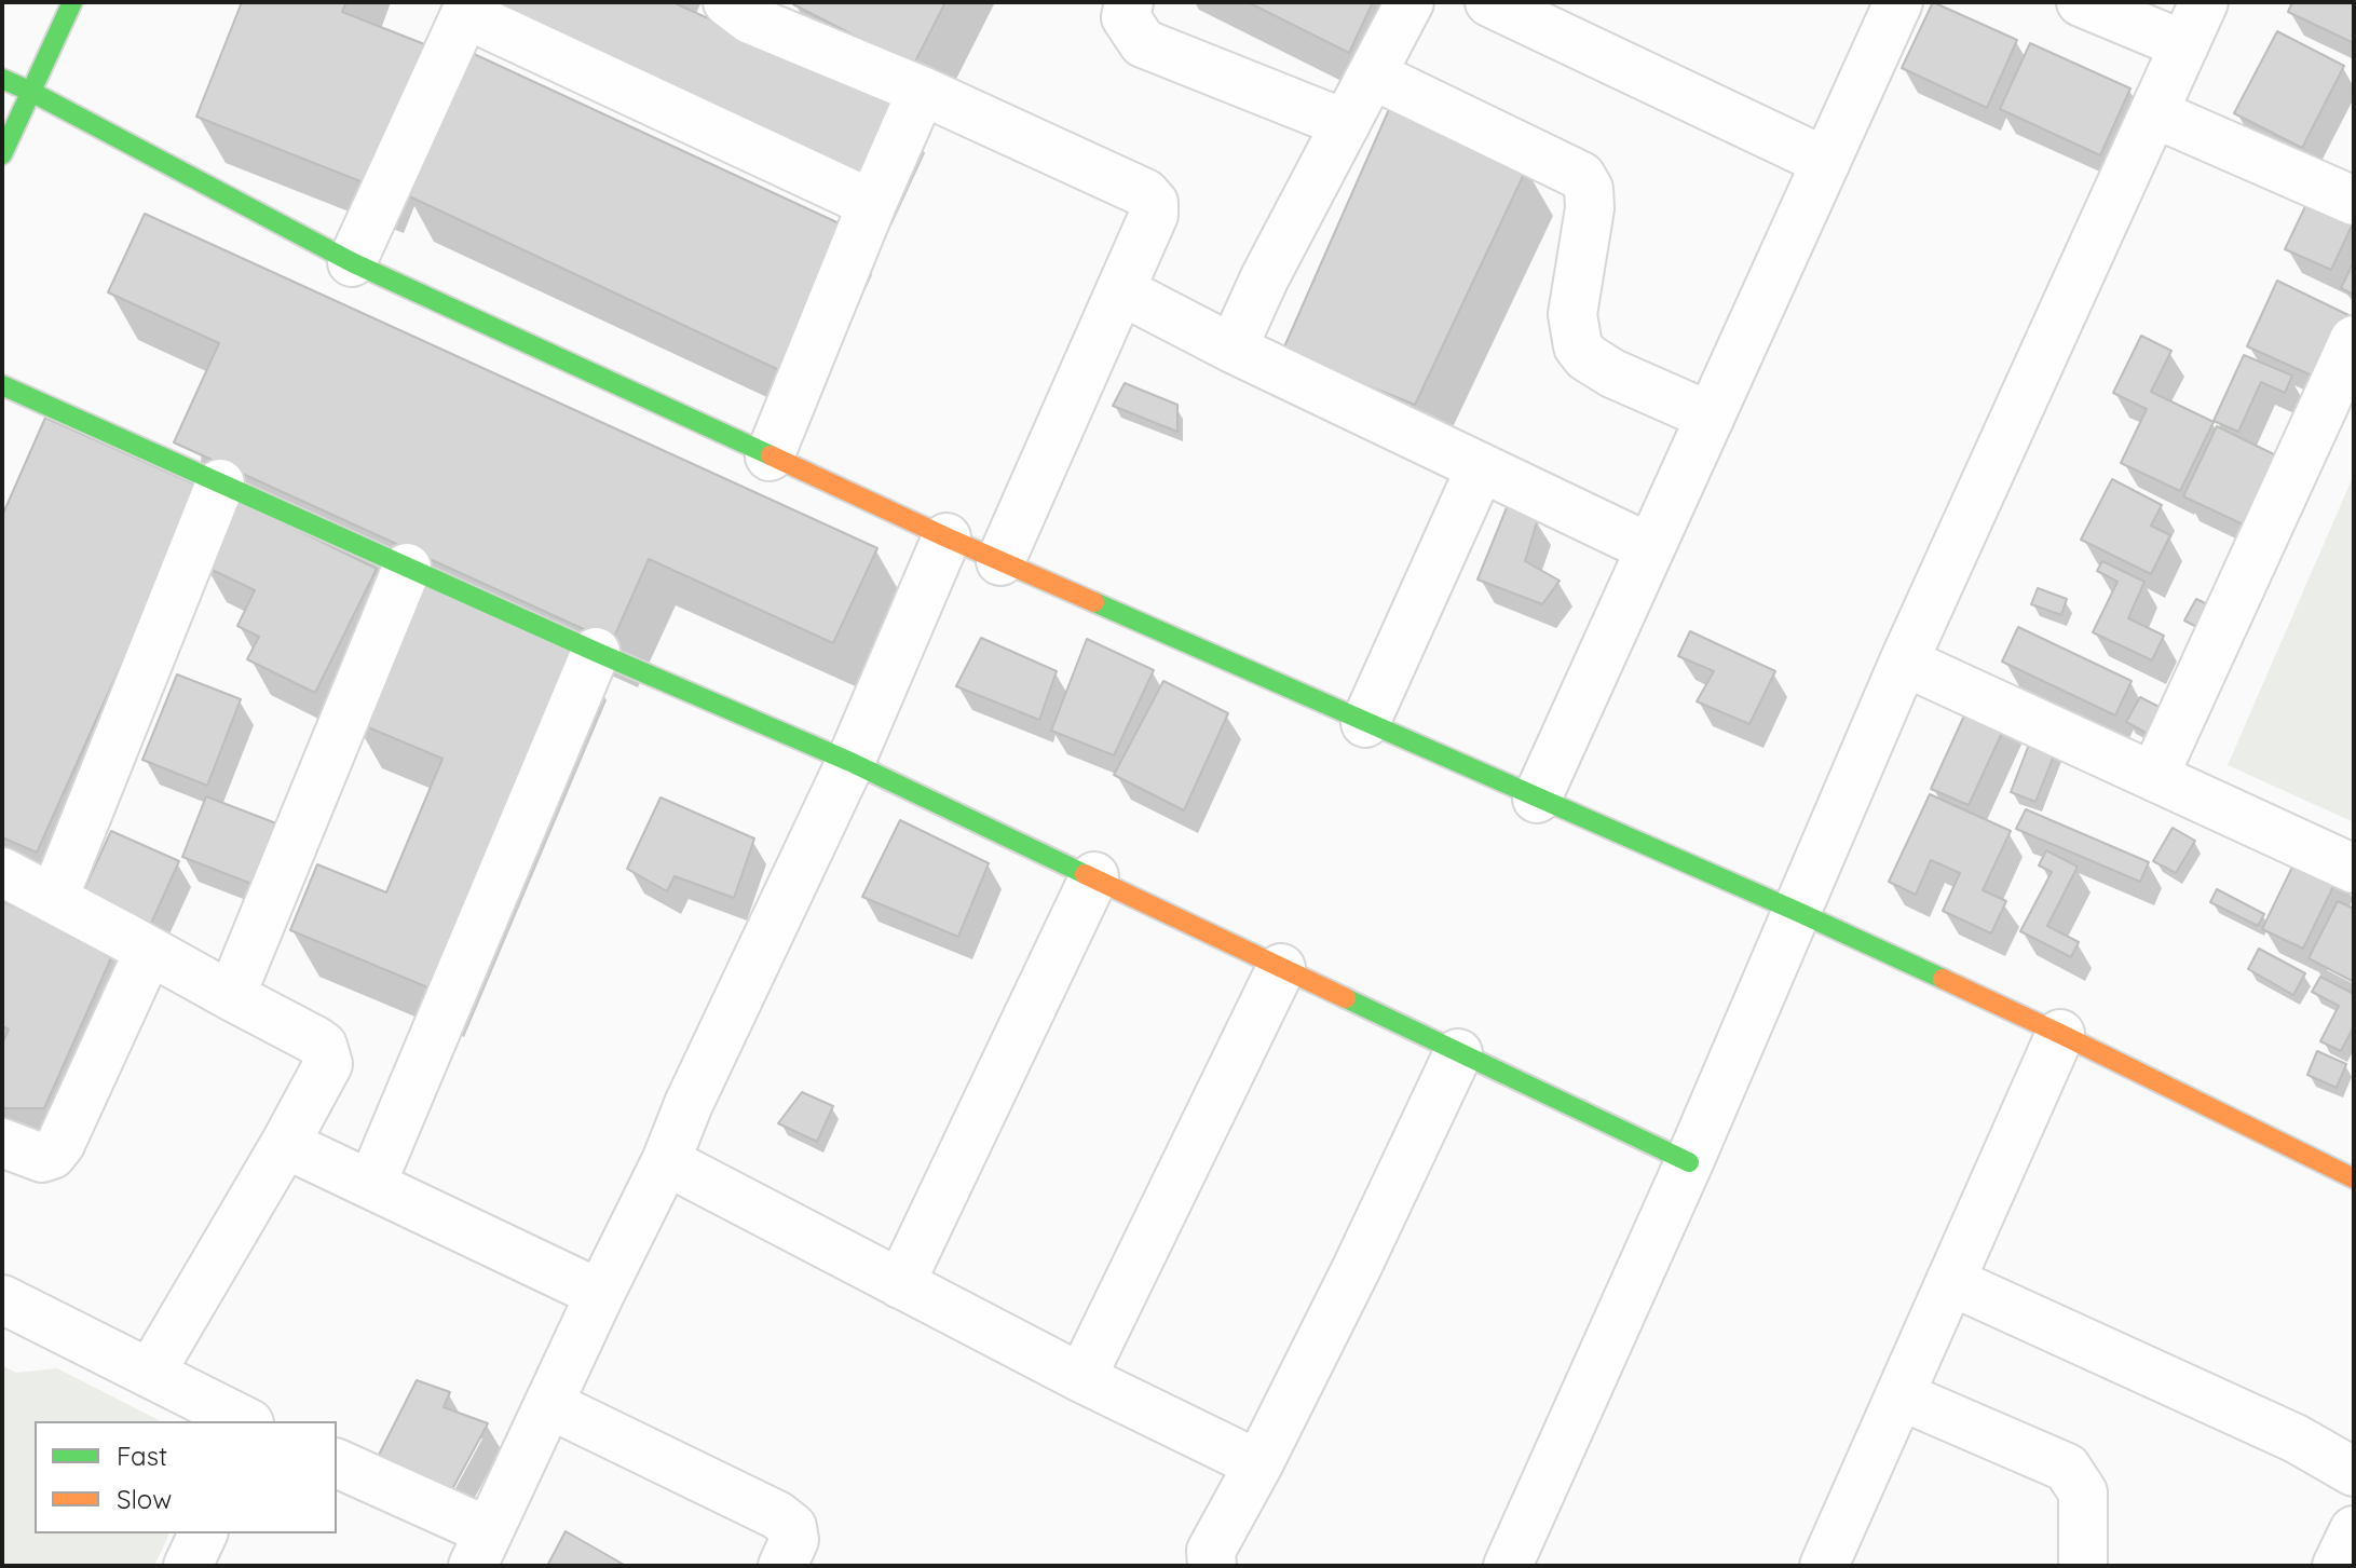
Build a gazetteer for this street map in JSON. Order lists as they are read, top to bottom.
{
  "legend": ["Fast", "Slow"]
}
